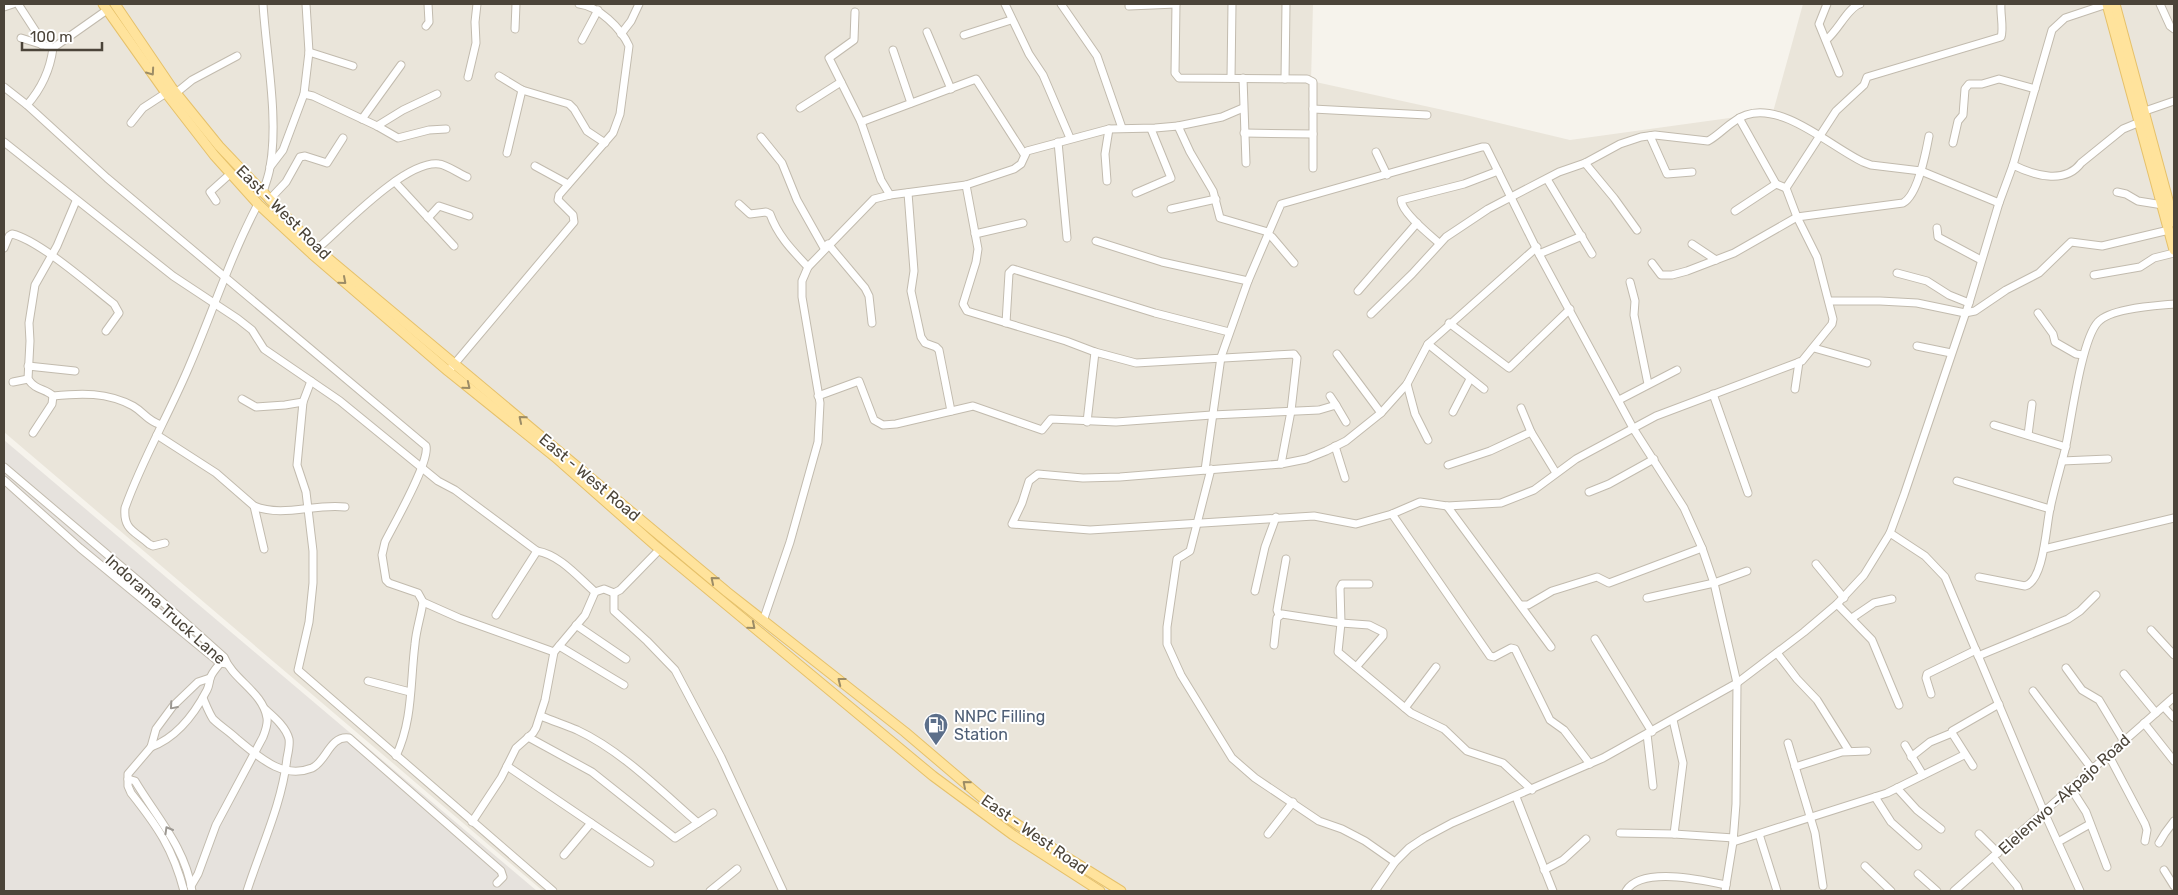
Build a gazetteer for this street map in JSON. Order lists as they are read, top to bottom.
{
  "streets": {
    "main road": ["East - West Road"],
    "street": ["Indorama Truck Lane", "Elelenwo -Akpajo Road"]
  },
  "places": {
    "fuel station": ["NNPC Filling Station"]
  },
  "scale_bar": "100 m"
}
